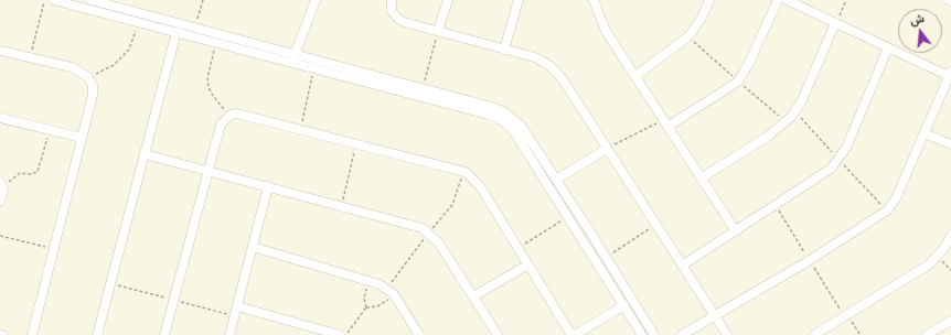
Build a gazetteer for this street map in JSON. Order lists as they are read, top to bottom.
{
  "north": "top"
}
